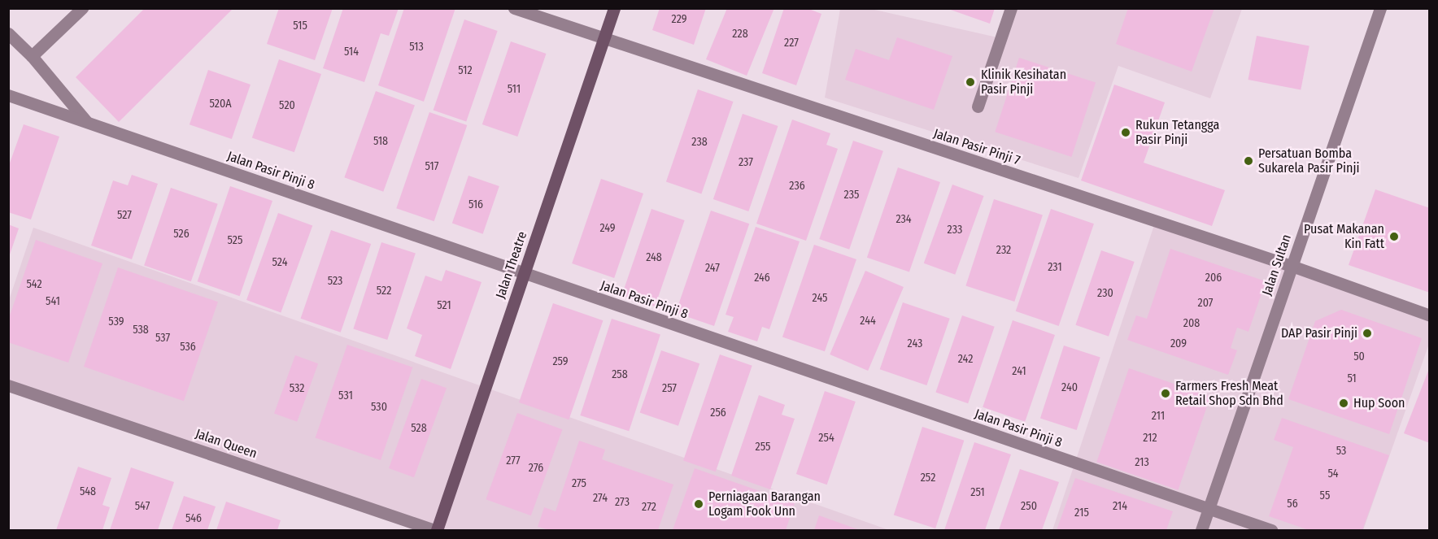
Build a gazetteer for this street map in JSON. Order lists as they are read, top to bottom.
{
  "streets": {
    "main road": ["Jalan Theatre"],
    "street": [
      "Jalan Pasir Pinji 7",
      "Jalan Pasir Pinji 8",
      "Jalan Sultan",
      "Jalan Queen"
    ]
  },
  "crossings": [
    ["Jalan Pasir Pinji 7", "Jalan Theatre"],
    ["Jalan Pasir Pinji 7", "Jalan Sultan"],
    ["Jalan Pasir Pinji 8", "Jalan Theatre"],
    ["Jalan Pasir Pinji 8", "Jalan Sultan"],
    ["Jalan Theatre", "Jalan Queen"]
  ],
  "places": [
    "Klinik Kesihatan Pasir Pinji",
    "Rukun Tetangga Pasir Pinji",
    "Persatuan Bomba Sukarela Pasir Pinji",
    "Pusat Makanan Kin Fatt",
    "DAP Pasir Pinji",
    "Farmers Fresh Meat Retail Shop Sdn Bhd",
    "Hup Soon",
    "Perniagaan Barangan Logam Fook Unn"
  ],
  "house_numbers": [
    "229",
    "515",
    "228",
    "227",
    "513",
    "514",
    "512",
    "511",
    "520A",
    "520",
    "518",
    "238",
    "237",
    "517",
    "236",
    "235",
    "516",
    "527",
    "234",
    "249",
    "233",
    "526",
    "525",
    "232",
    "248",
    "524",
    "231",
    "247",
    "246",
    "206",
    "523",
    "542",
    "522",
    "230",
    "245",
    "541",
    "207",
    "521",
    "244",
    "539",
    "208",
    "538",
    "537",
    "243",
    "209",
    "536",
    "50",
    "242",
    "259",
    "241",
    "258",
    "51",
    "240",
    "532",
    "257",
    "531",
    "530",
    "256",
    "211",
    "528",
    "254",
    "212",
    "255",
    "53",
    "277",
    "213",
    "276",
    "54",
    "252",
    "275",
    "548",
    "251",
    "55",
    "274",
    "273",
    "56",
    "547",
    "250",
    "214",
    "272",
    "215",
    "546"
  ]
}
